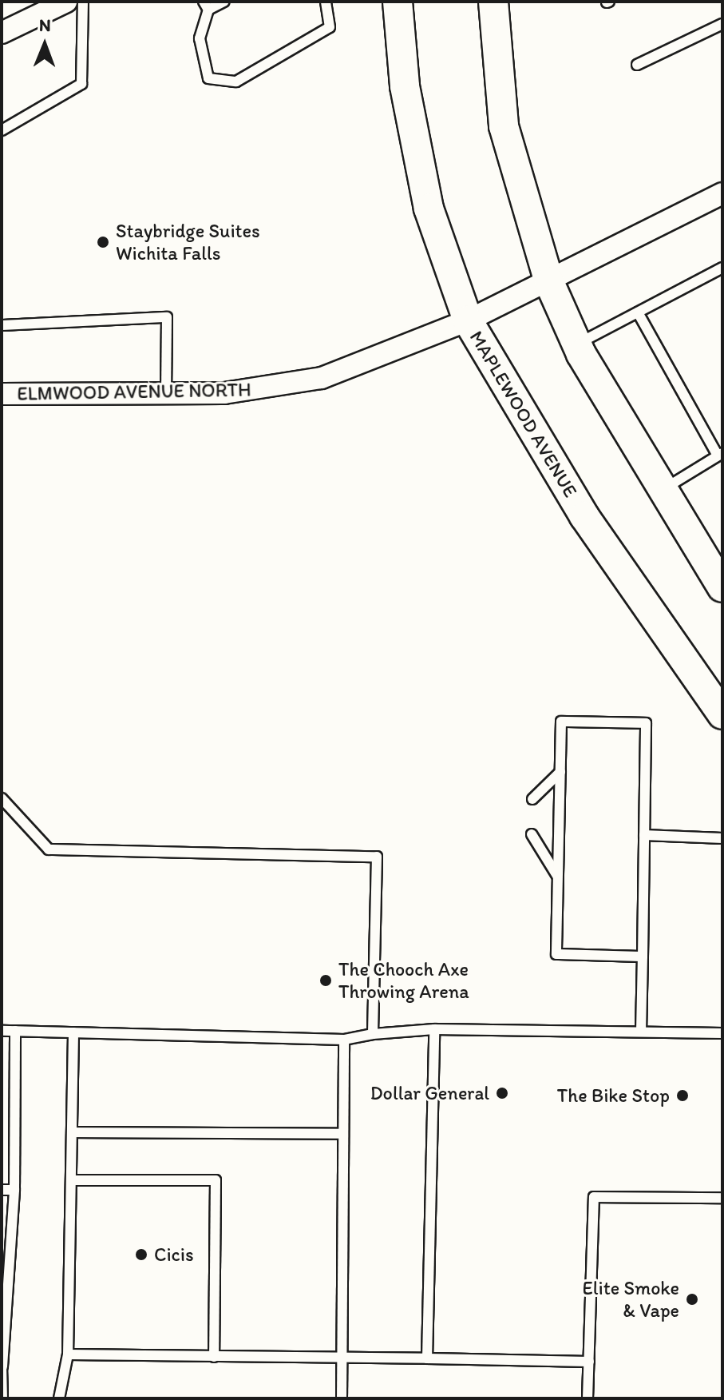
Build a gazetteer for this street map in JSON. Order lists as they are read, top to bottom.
{
  "streets": {
    "street": ["ELMWOOD AVENUE NORTH", "MAPLEWOOD AVENUE"]
  },
  "crossings": [
    ["ELMWOOD AVENUE NORTH", "MAPLEWOOD AVENUE"]
  ],
  "places": [
    "Staybridge Suites Wichita Falls",
    "The Chooch Axe Throwing Arena",
    "Dollar General",
    "The Bike Stop",
    "Cicis",
    "Elite Smoke & Vape"
  ],
  "north": "top"
}
